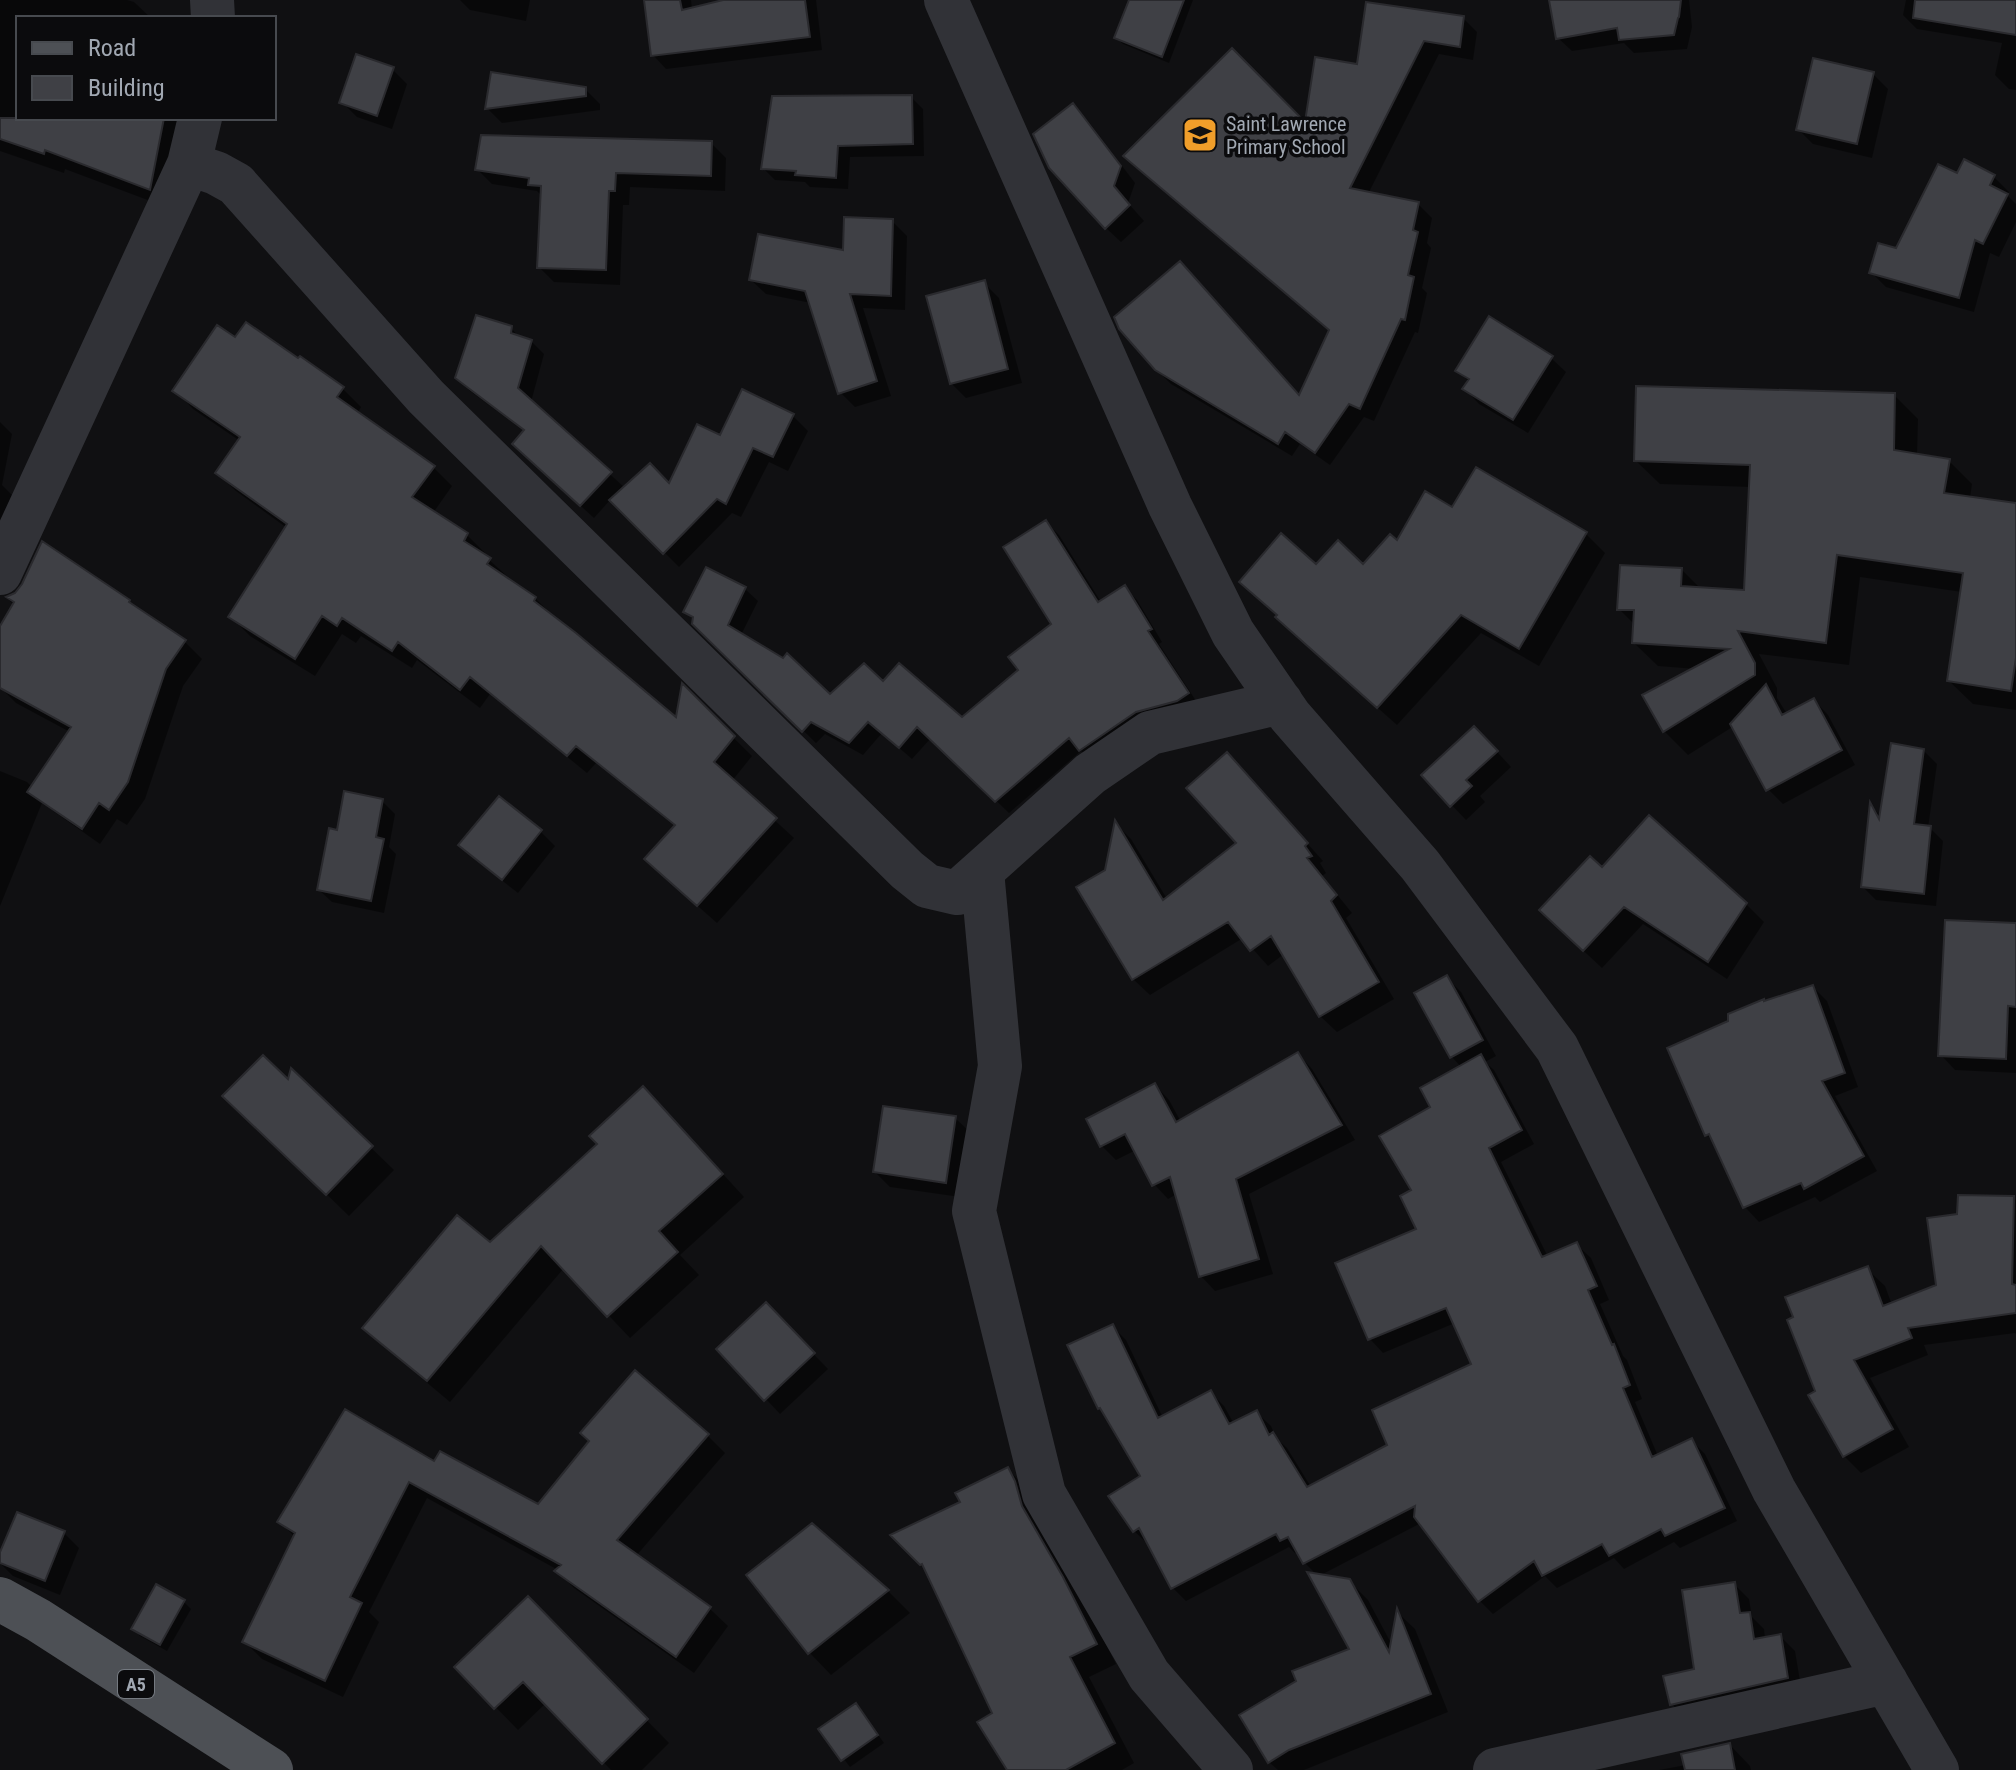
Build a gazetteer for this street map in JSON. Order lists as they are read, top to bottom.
{
  "streets": {
    "main road": ["A5"]
  },
  "places": {
    "school or university": ["Saint Lawrence Primary School"]
  },
  "legend": ["Road", "Building"]
}
